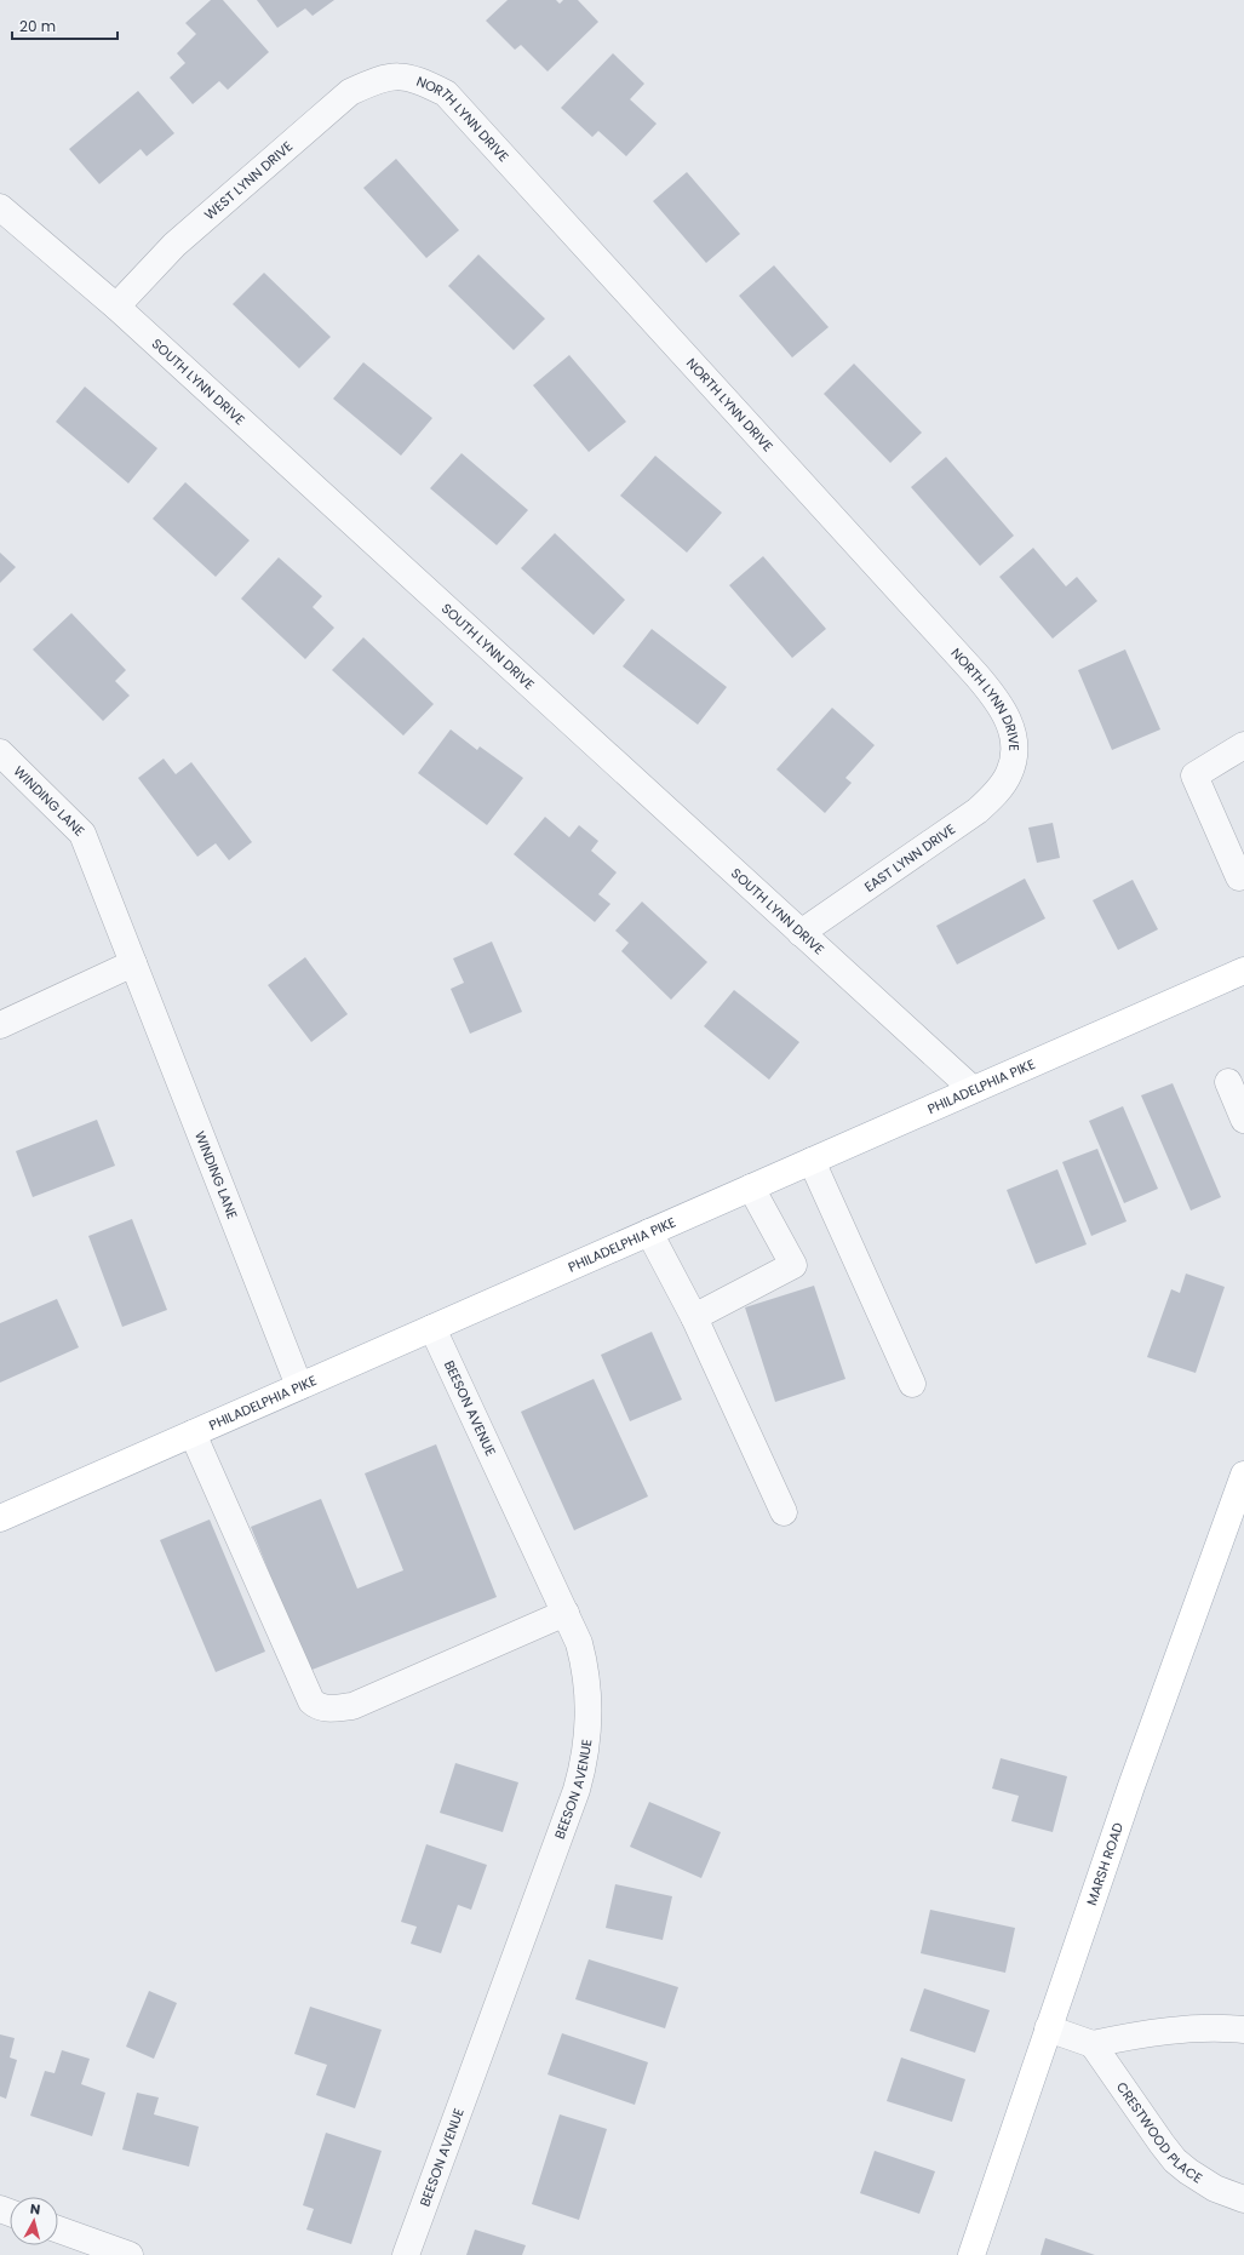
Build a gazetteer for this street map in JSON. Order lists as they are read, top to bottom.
{
  "streets": {
    "main road": ["PHILADELPHIA PIKE", "MARSH ROAD"],
    "street": [
      "NORTH LYNN DRIVE",
      "WEST LYNN DRIVE",
      "SOUTH LYNN DRIVE",
      "WINDING LANE",
      "EAST LYNN DRIVE",
      "BEESON AVENUE",
      "CRESTWOOD PLACE"
    ]
  },
  "crossings": [
    ["NORTH LYNN DRIVE", "WEST LYNN DRIVE"],
    ["NORTH LYNN DRIVE", "EAST LYNN DRIVE"],
    ["WEST LYNN DRIVE", "SOUTH LYNN DRIVE"],
    ["SOUTH LYNN DRIVE", "EAST LYNN DRIVE"],
    ["SOUTH LYNN DRIVE", "PHILADELPHIA PIKE"],
    ["WINDING LANE", "PHILADELPHIA PIKE"],
    ["PHILADELPHIA PIKE", "BEESON AVENUE"]
  ],
  "scale_bar": "20 m",
  "north": "top"
}
